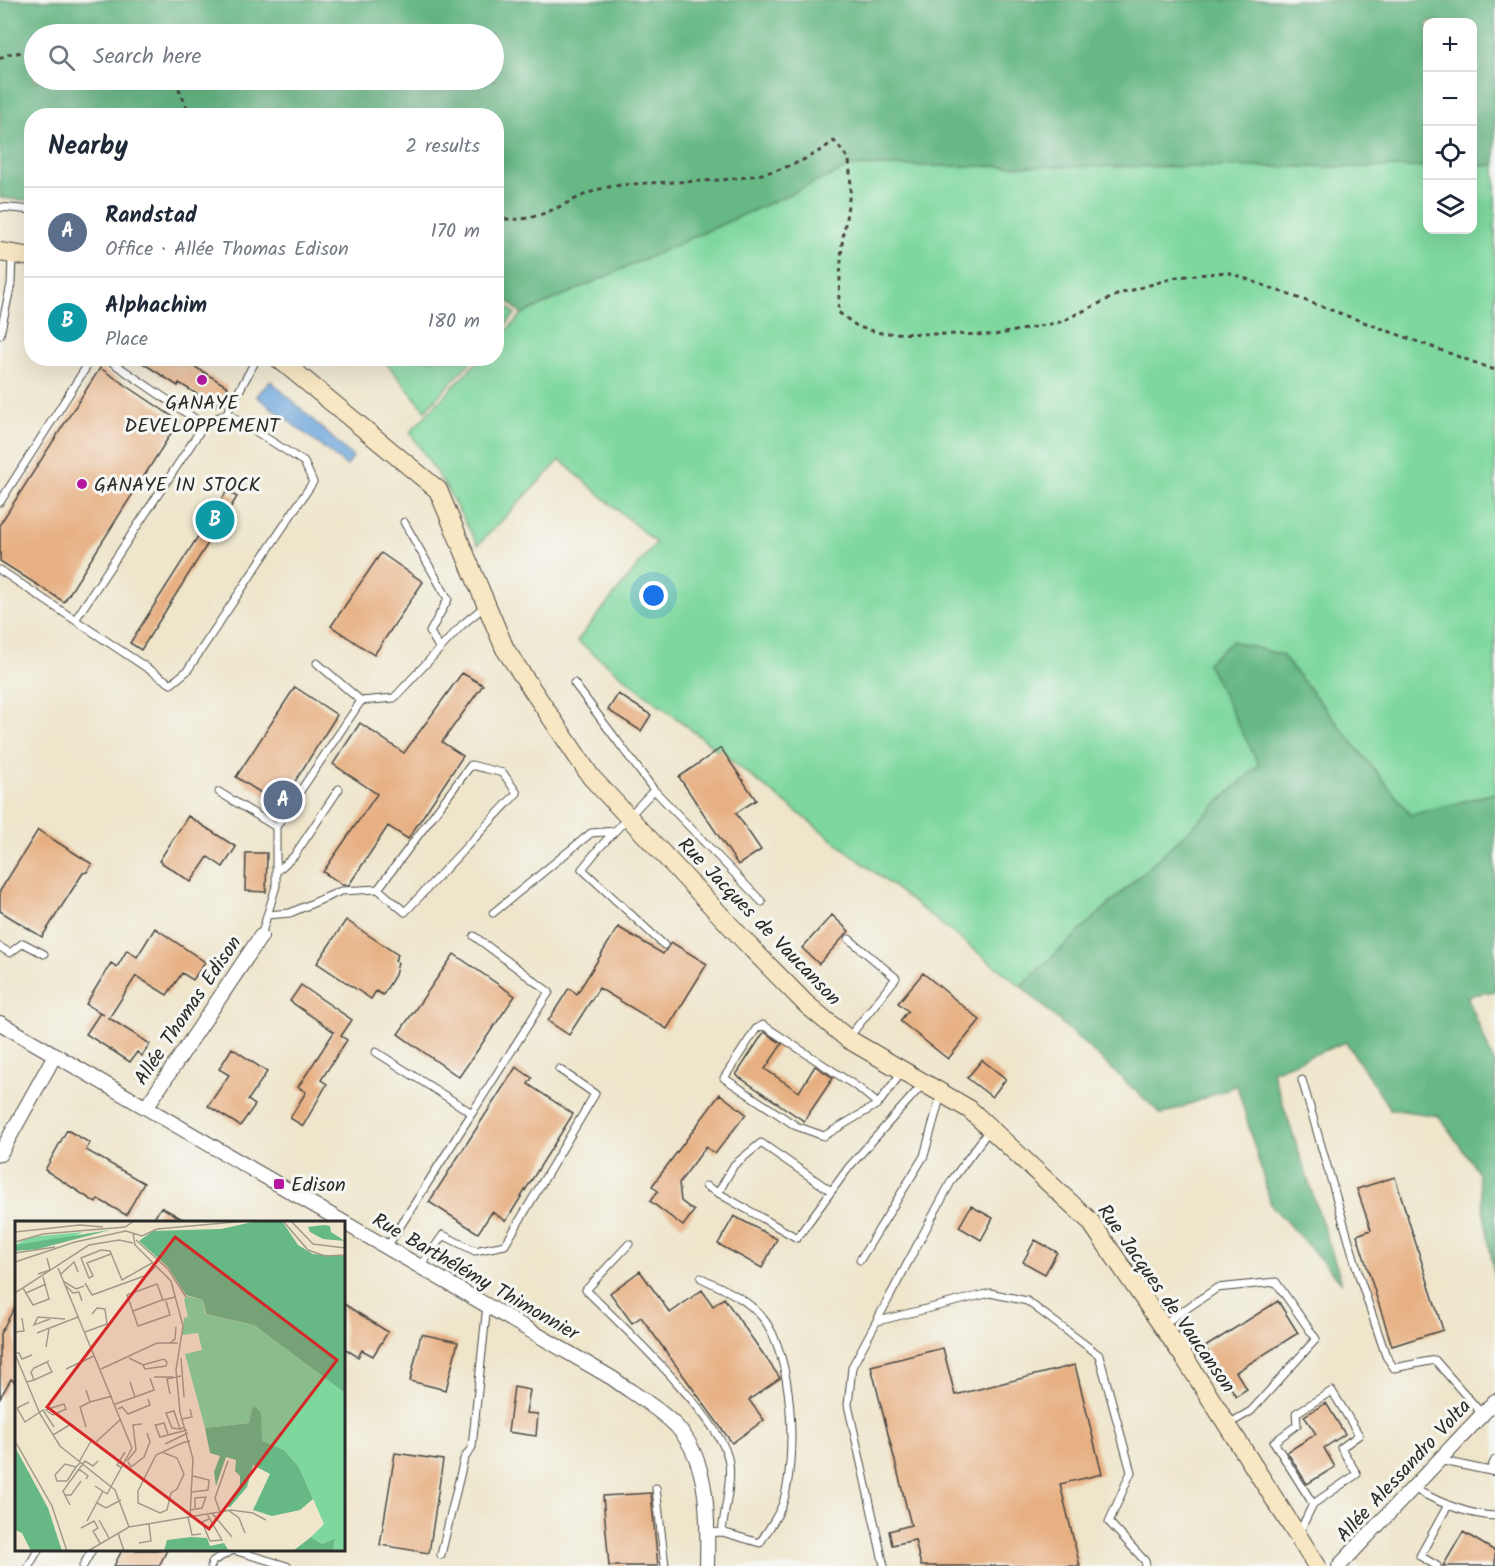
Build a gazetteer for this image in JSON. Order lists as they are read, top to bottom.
{
  "streets": {
    "street": [
      "Rue Jacques de Vaucanson",
      "Allée Thomas Edison",
      "Rue Barthélémy Thimonnier",
      "Allée Alessandro Volta"
    ]
  },
  "crossings": [
    ["Allée Thomas Edison", "Rue Barthélémy Thimonnier"]
  ],
  "places": {
    "other": ["GANAYE DEVELOPPEMENT", "GANAYE IN STOCK"],
    "transit": ["Edison"]
  },
  "page": {
    "map_buttons": ["+", "−"],
    "search": "Search here",
    "heading": ["Nearby", "2 results"],
    "list": [
      {
        "mark": "A",
        "name": "Randstad",
        "note": "Office · Allée Thomas Edison",
        "value": "170 m"
      },
      {
        "mark": "B",
        "name": "Alphachim",
        "note": "Place",
        "value": "180 m"
      }
    ],
    "pins": ["B", "A"]
  }
}
